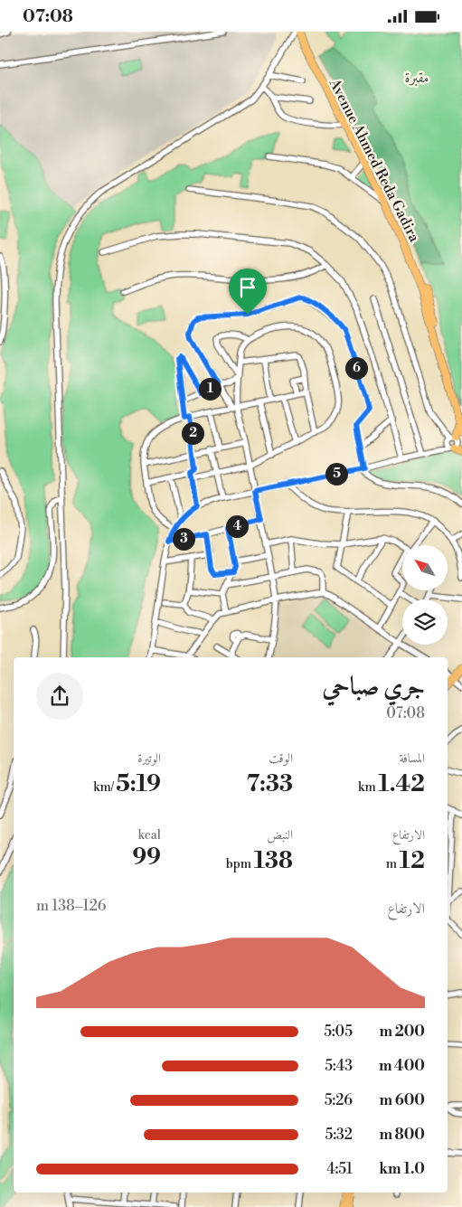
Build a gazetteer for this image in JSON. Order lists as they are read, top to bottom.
{
  "streets": {
    "main road": ["Avenue Ahmed Reda Gadira"]
  },
  "parks": ["مقبرة"],
  "north": "top left",
  "page": {
    "status": "07:08",
    "pins": [
      "6",
      "1",
      "2",
      "5",
      "4",
      "3"
    ],
    "heading": ["جري صباحي", "07:08"],
    "stats": [
      ["المسافة", "1.42 km"],
      ["الوقت", "7:33"],
      ["الوتيرة", "5:19 /km"],
      ["الارتفاع", "12 m"],
      ["النبض", "138 bpm"],
      ["kcal", "99"]
    ],
    "chart": ["الارتفاع", "126–138 m"],
    "list": [
      {
        "name": "200 m",
        "note": "5:05"
      },
      {
        "name": "400 m",
        "note": "5:43"
      },
      {
        "name": "600 m",
        "note": "5:26"
      },
      {
        "name": "800 m",
        "note": "5:32"
      },
      {
        "name": "1.0 km",
        "note": "4:51"
      }
    ]
  }
}
